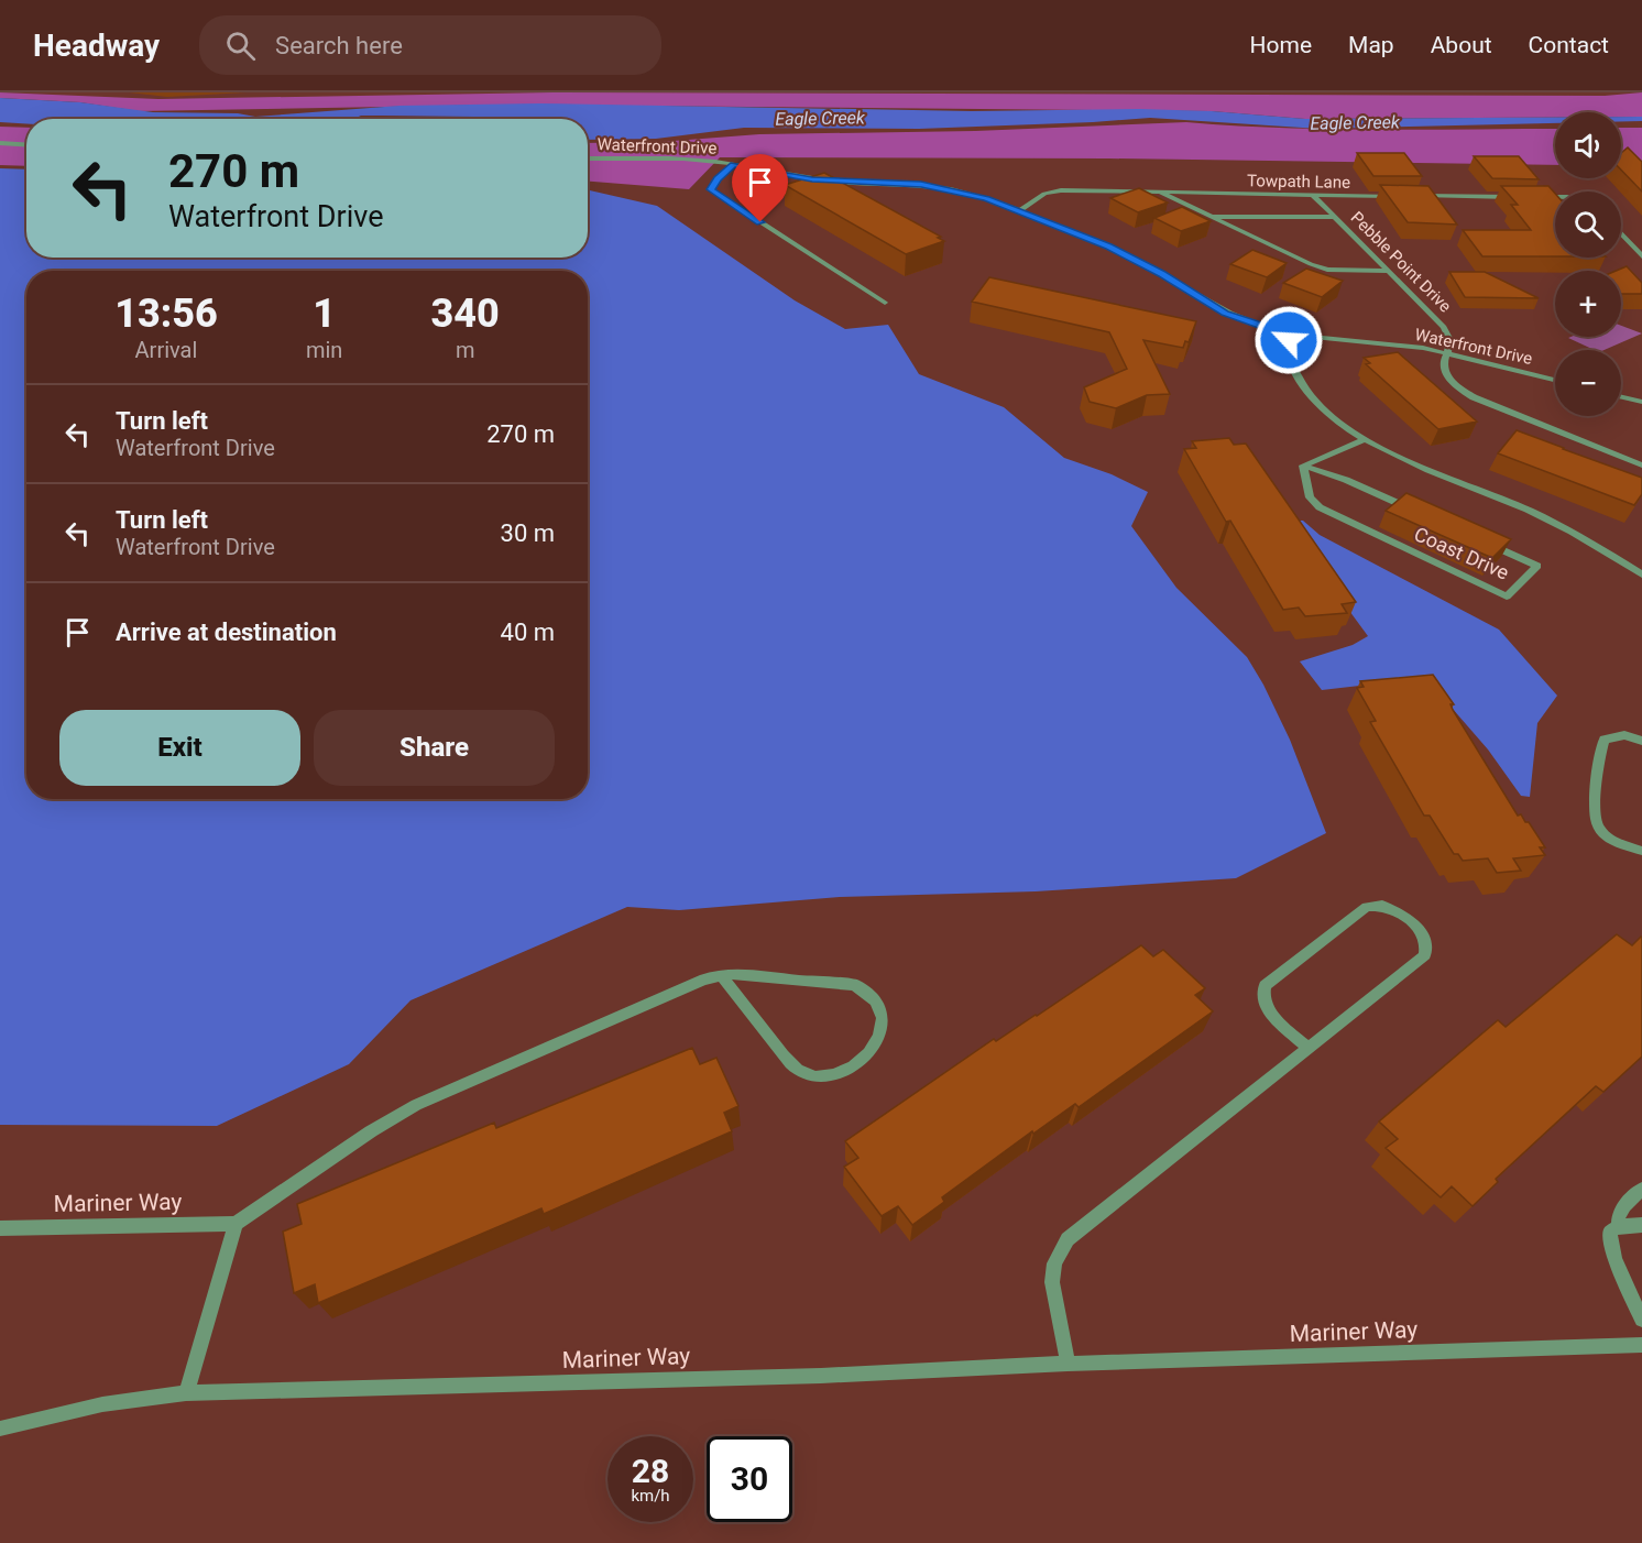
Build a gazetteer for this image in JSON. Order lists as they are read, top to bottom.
{
  "streets": {
    "street": [
      "Waterfront Drive",
      "Towpath Lane",
      "Pebble Point Drive",
      "Coast Drive",
      "Mariner Way"
    ]
  },
  "crossings": [
    ["Waterfront Drive", "Towpath Lane"],
    ["Waterfront Drive", "Pebble Point Drive"],
    ["Towpath Lane", "Pebble Point Drive"]
  ],
  "water": ["Eagle Creek"],
  "page": {
    "header": "Headway",
    "search": "Search here",
    "nav": [
      "Home",
      "Map",
      "About",
      "Contact"
    ],
    "map_buttons": ["+", "−"],
    "turn": ["270 m", "Waterfront Drive"],
    "eta": [
      "13:56",
      "Arrival",
      "1",
      "min",
      "340",
      "m"
    ],
    "list": [
      {
        "name": "Turn left",
        "note": "Waterfront Drive",
        "value": "270 m"
      },
      {
        "name": "Turn left",
        "note": "Waterfront Drive",
        "value": "30 m"
      },
      {
        "name": "Arrive at destination",
        "value": "40 m"
      }
    ],
    "buttons": ["Exit", "Share"],
    "speed": "28 km/h",
    "limit": "30"
  }
}
